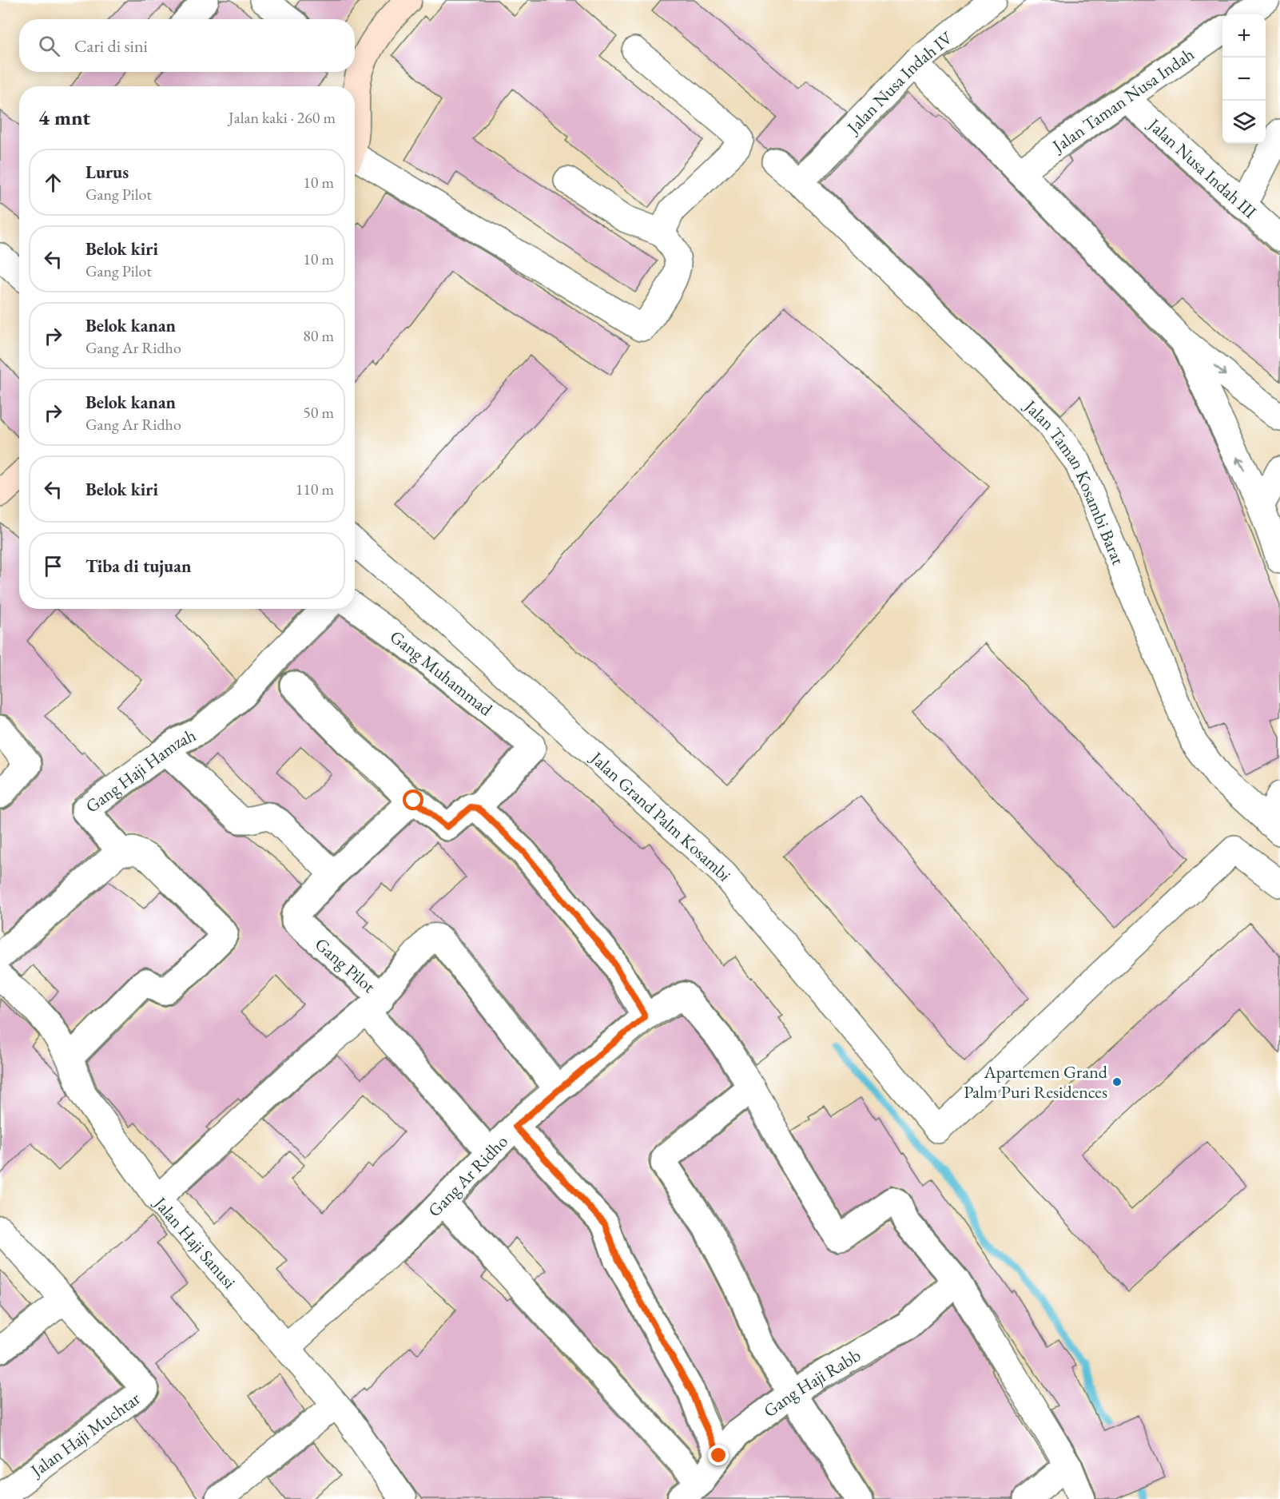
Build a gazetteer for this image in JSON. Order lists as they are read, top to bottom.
{
  "streets": {
    "street": [
      "Jalan Nusa Indah IV",
      "Jalan Taman Nusa Indah",
      "Jalan Nusa Indah III",
      "Jalan Taman Kosambi Barat",
      "Gang Muhammad",
      "Gang Haji Hamzah",
      "Jalan Grand Palm Kosambi",
      "Gang Pilot",
      "Gang Ar Ridho",
      "Jalan Haji Sanusi",
      "Gang Haji Rabb",
      "Jalan Haji Muchtar"
    ]
  },
  "crossings": [
    ["Jalan Nusa Indah IV", "Jalan Taman Kosambi Barat"],
    ["Jalan Taman Nusa Indah", "Jalan Nusa Indah III"],
    ["Gang Pilot", "Jalan Haji Sanusi"],
    ["Gang Ar Ridho", "Jalan Haji Sanusi"]
  ],
  "places": ["Apartemen Grand Palm Puri Residences"],
  "page": {
    "map_buttons": ["+", "−"],
    "search": "Cari di sini",
    "heading": ["4 mnt", "Jalan kaki · 260 m"],
    "list": [
      ["Lurus", "Gang Pilot", "10 m"],
      ["Belok kiri", "Gang Pilot", "10 m"],
      ["Belok kanan", "Gang Ar Ridho", "80 m"],
      ["Belok kanan", "Gang Ar Ridho", "50 m"],
      ["Belok kiri", "110 m"],
      "Tiba di tujuan"
    ]
  }
}
